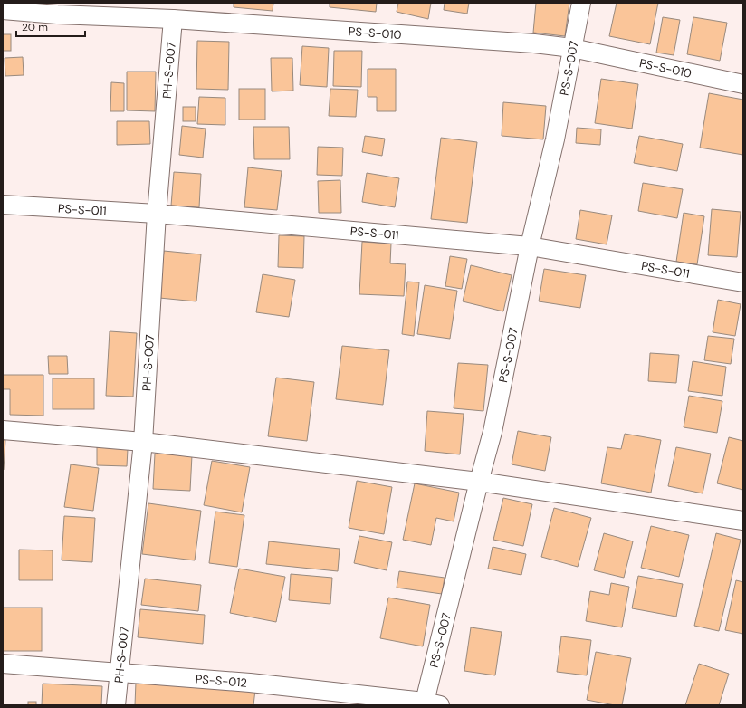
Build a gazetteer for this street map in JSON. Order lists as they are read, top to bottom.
{
  "streets": {
    "street": [
      "PS-S-010",
      "PS-S-007",
      "PH-S-007",
      "PS-S-011",
      "PS-S-012"
    ]
  },
  "crossings": [
    ["PS-S-010", "PS-S-007"],
    ["PS-S-010", "PH-S-007"],
    ["PS-S-007", "PS-S-011"],
    ["PS-S-007", "PS-S-012"],
    ["PH-S-007", "PS-S-011"],
    ["PH-S-007", "PS-S-012"]
  ],
  "scale_bar": "20 m"
}
